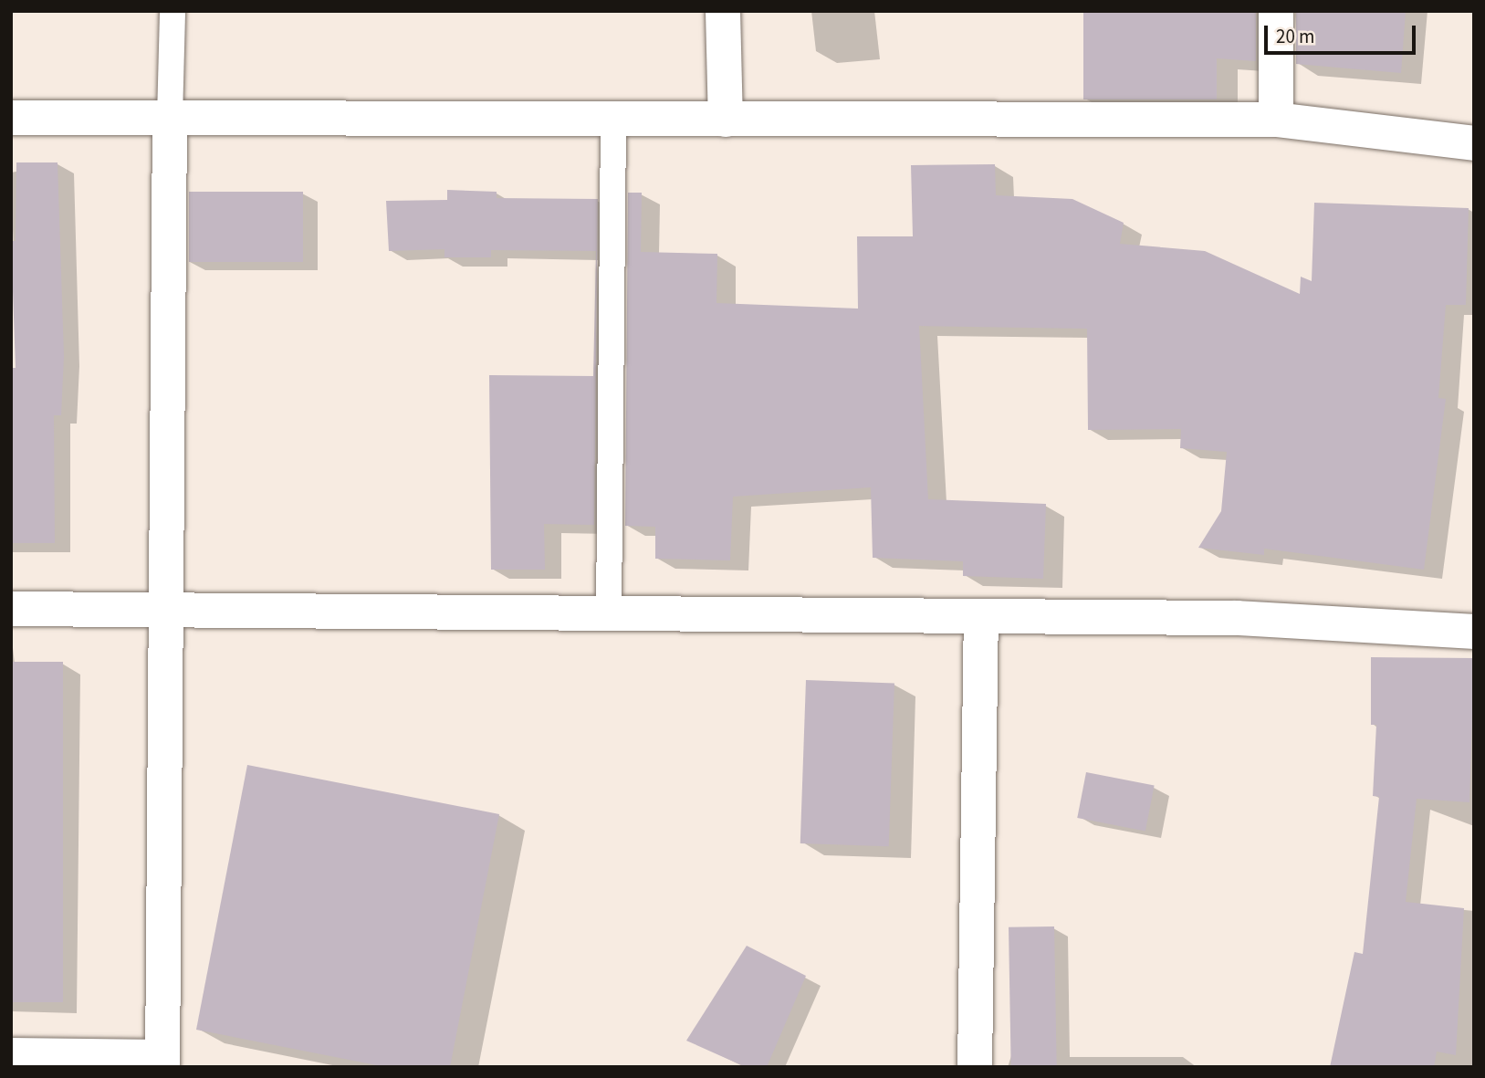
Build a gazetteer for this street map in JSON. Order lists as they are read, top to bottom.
{
  "scale_bar": "20 m"
}
